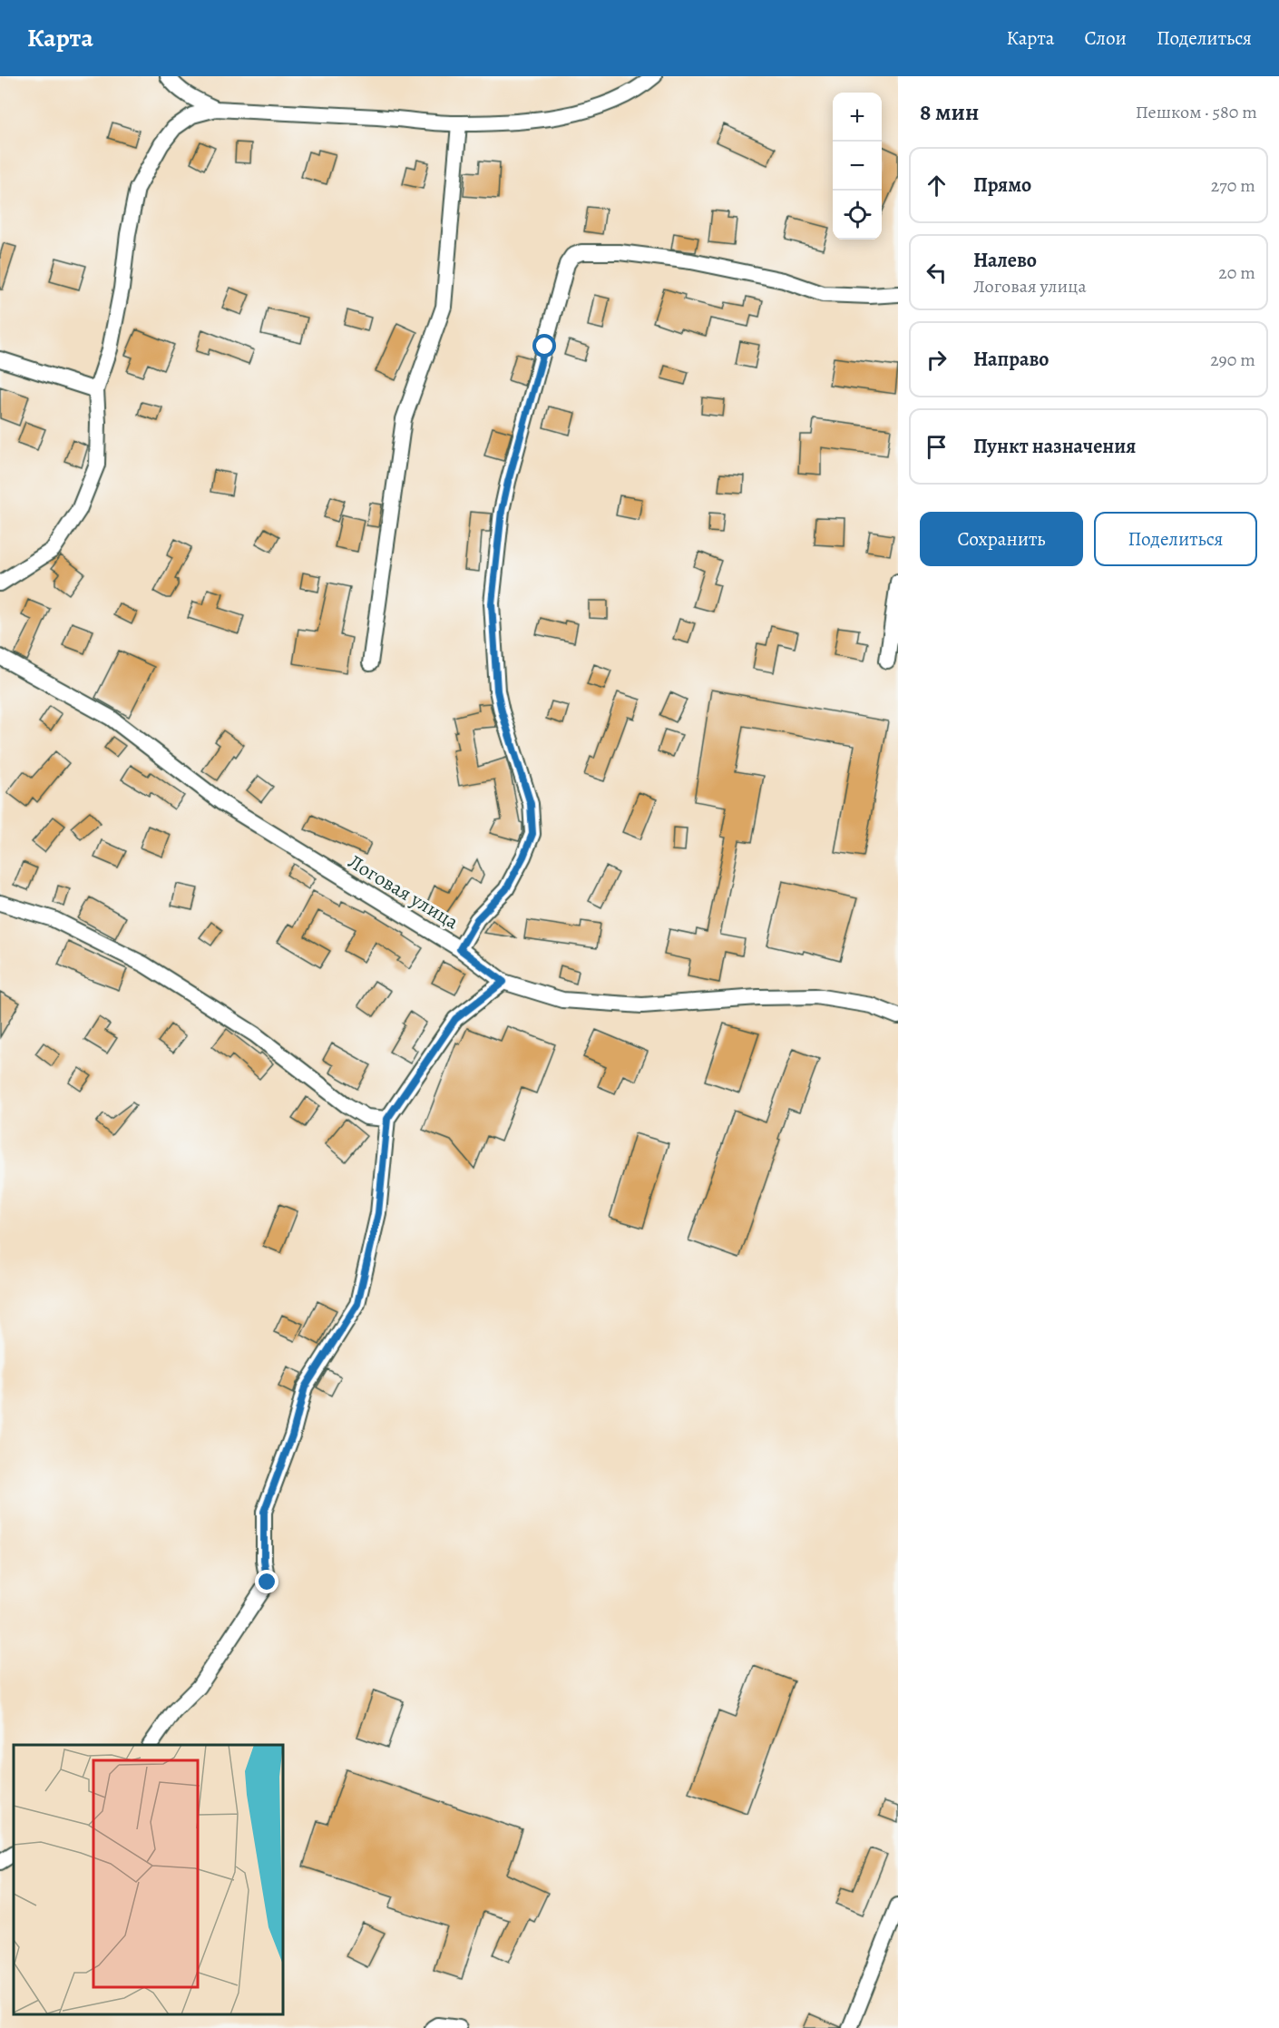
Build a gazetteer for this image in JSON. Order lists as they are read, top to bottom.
{
  "streets": {
    "street": ["Логовая улица"]
  },
  "page": {
    "header": "Карта",
    "nav": ["Карта", "Слои", "Поделиться"],
    "heading": ["8 мин", "Пешком · 580 m"],
    "map_buttons": ["+", "−"],
    "list": [
      ["Прямо", "270 m"],
      ["Налево", "Логовая улица", "20 m"],
      ["Направо", "290 m"],
      "Пункт назначения"
    ],
    "buttons": ["Сохранить", "Поделиться"]
  }
}
